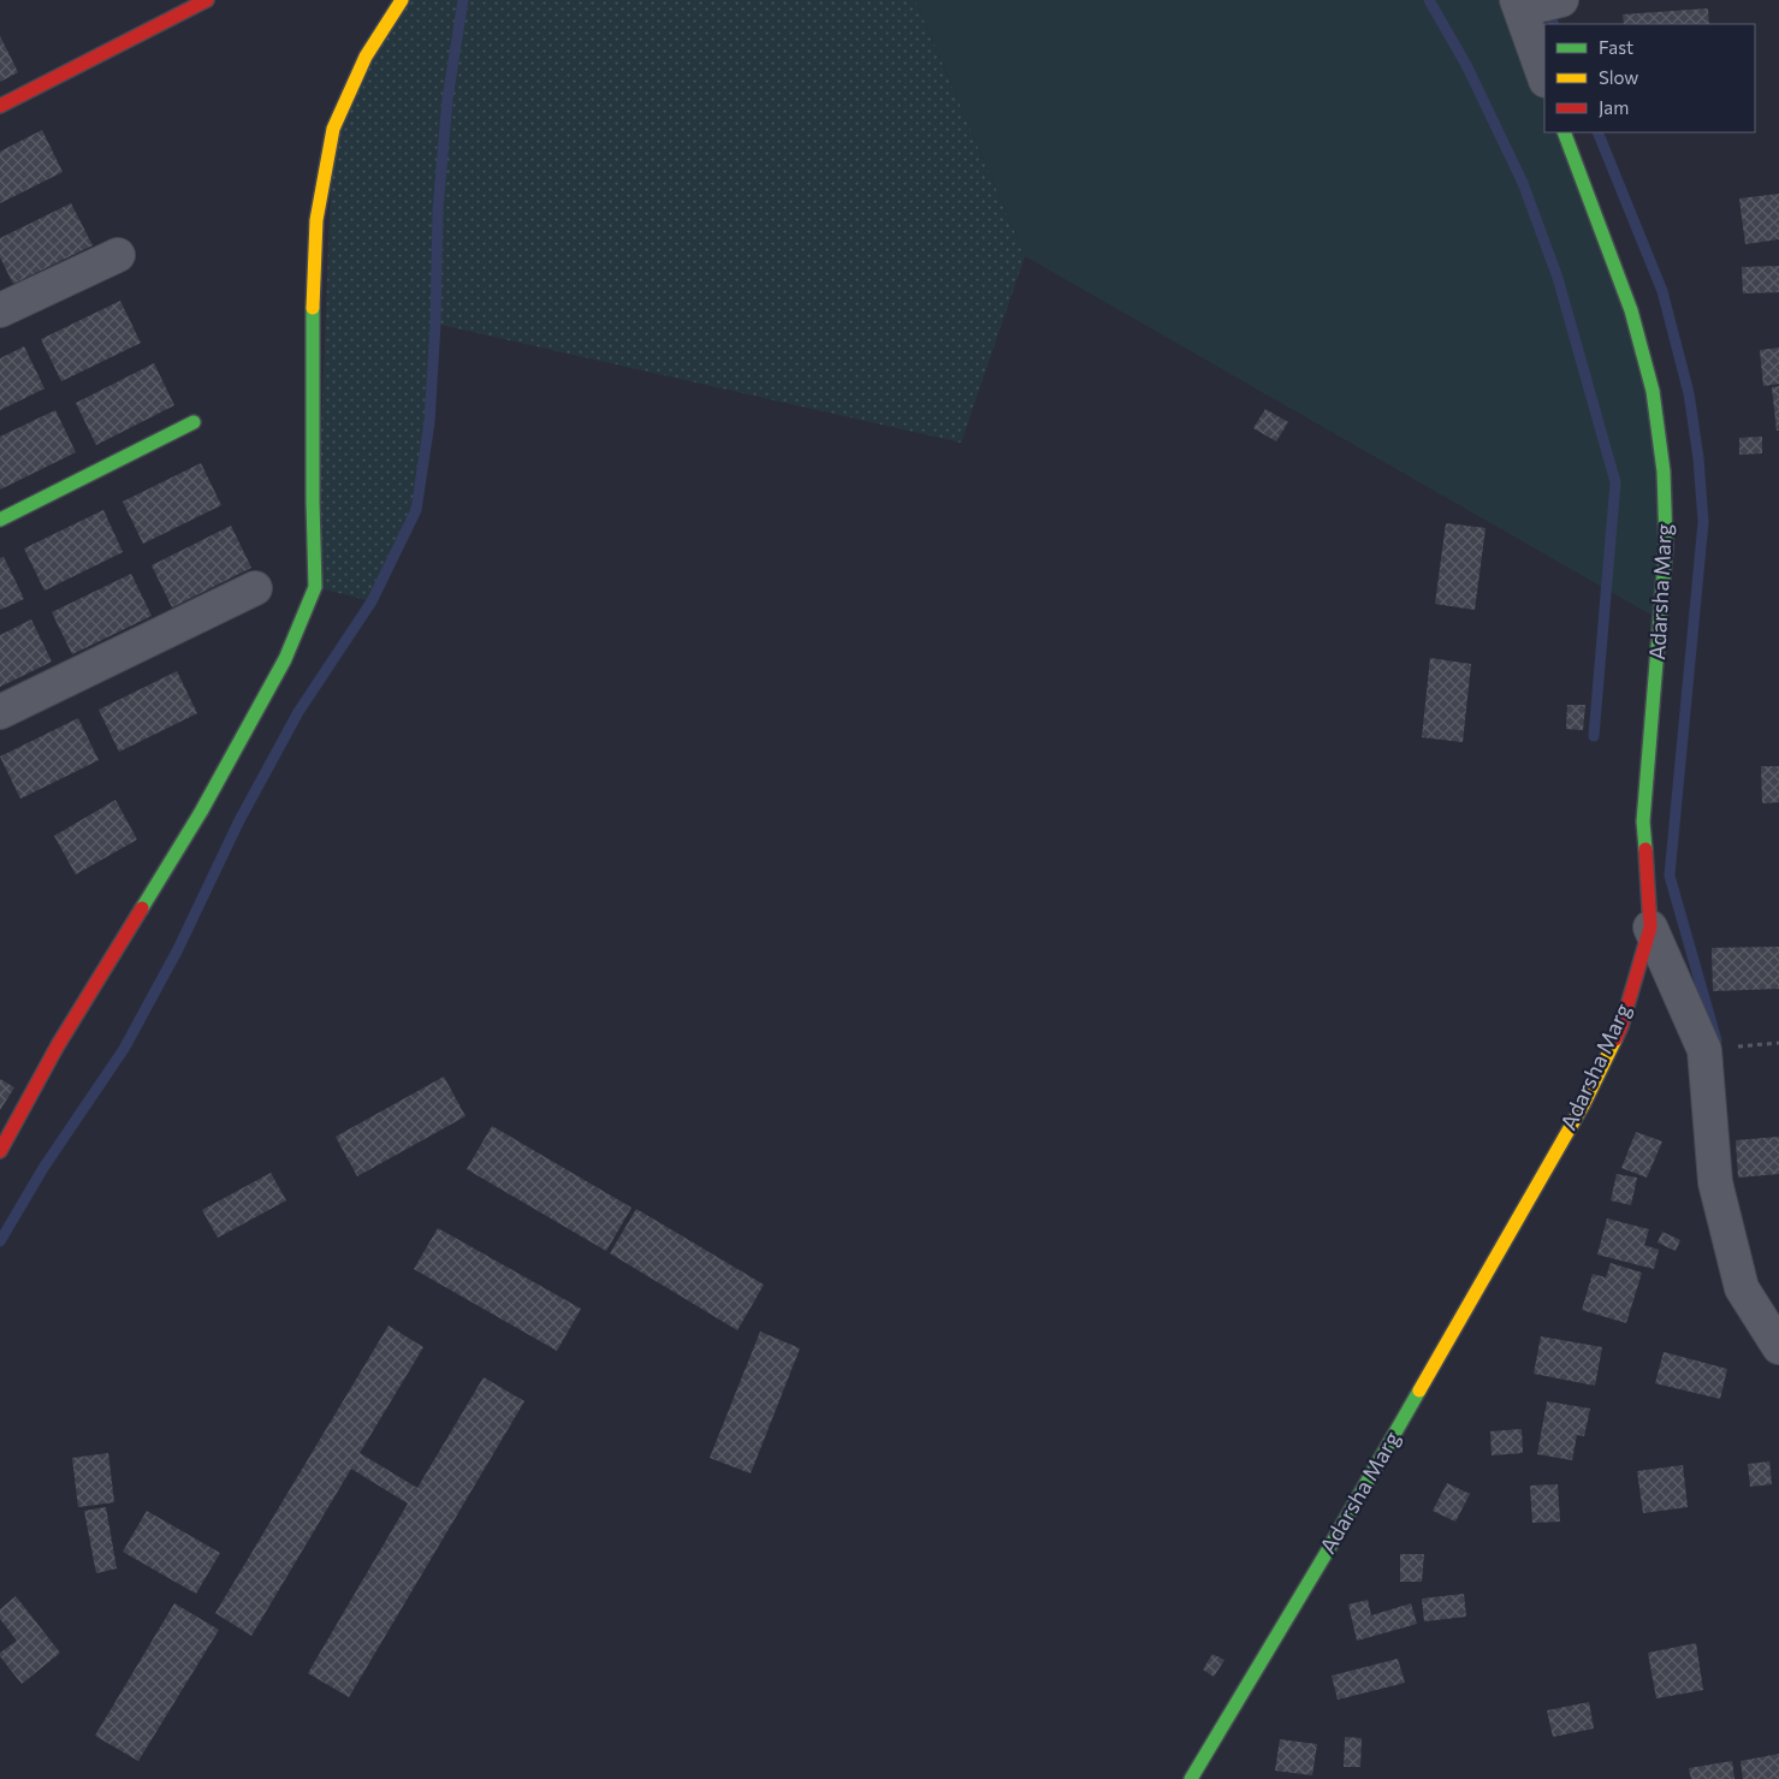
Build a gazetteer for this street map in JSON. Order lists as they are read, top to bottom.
{
  "streets": {
    "street": ["Adarsha Marg"]
  },
  "legend": ["Fast", "Slow", "Jam"]
}
